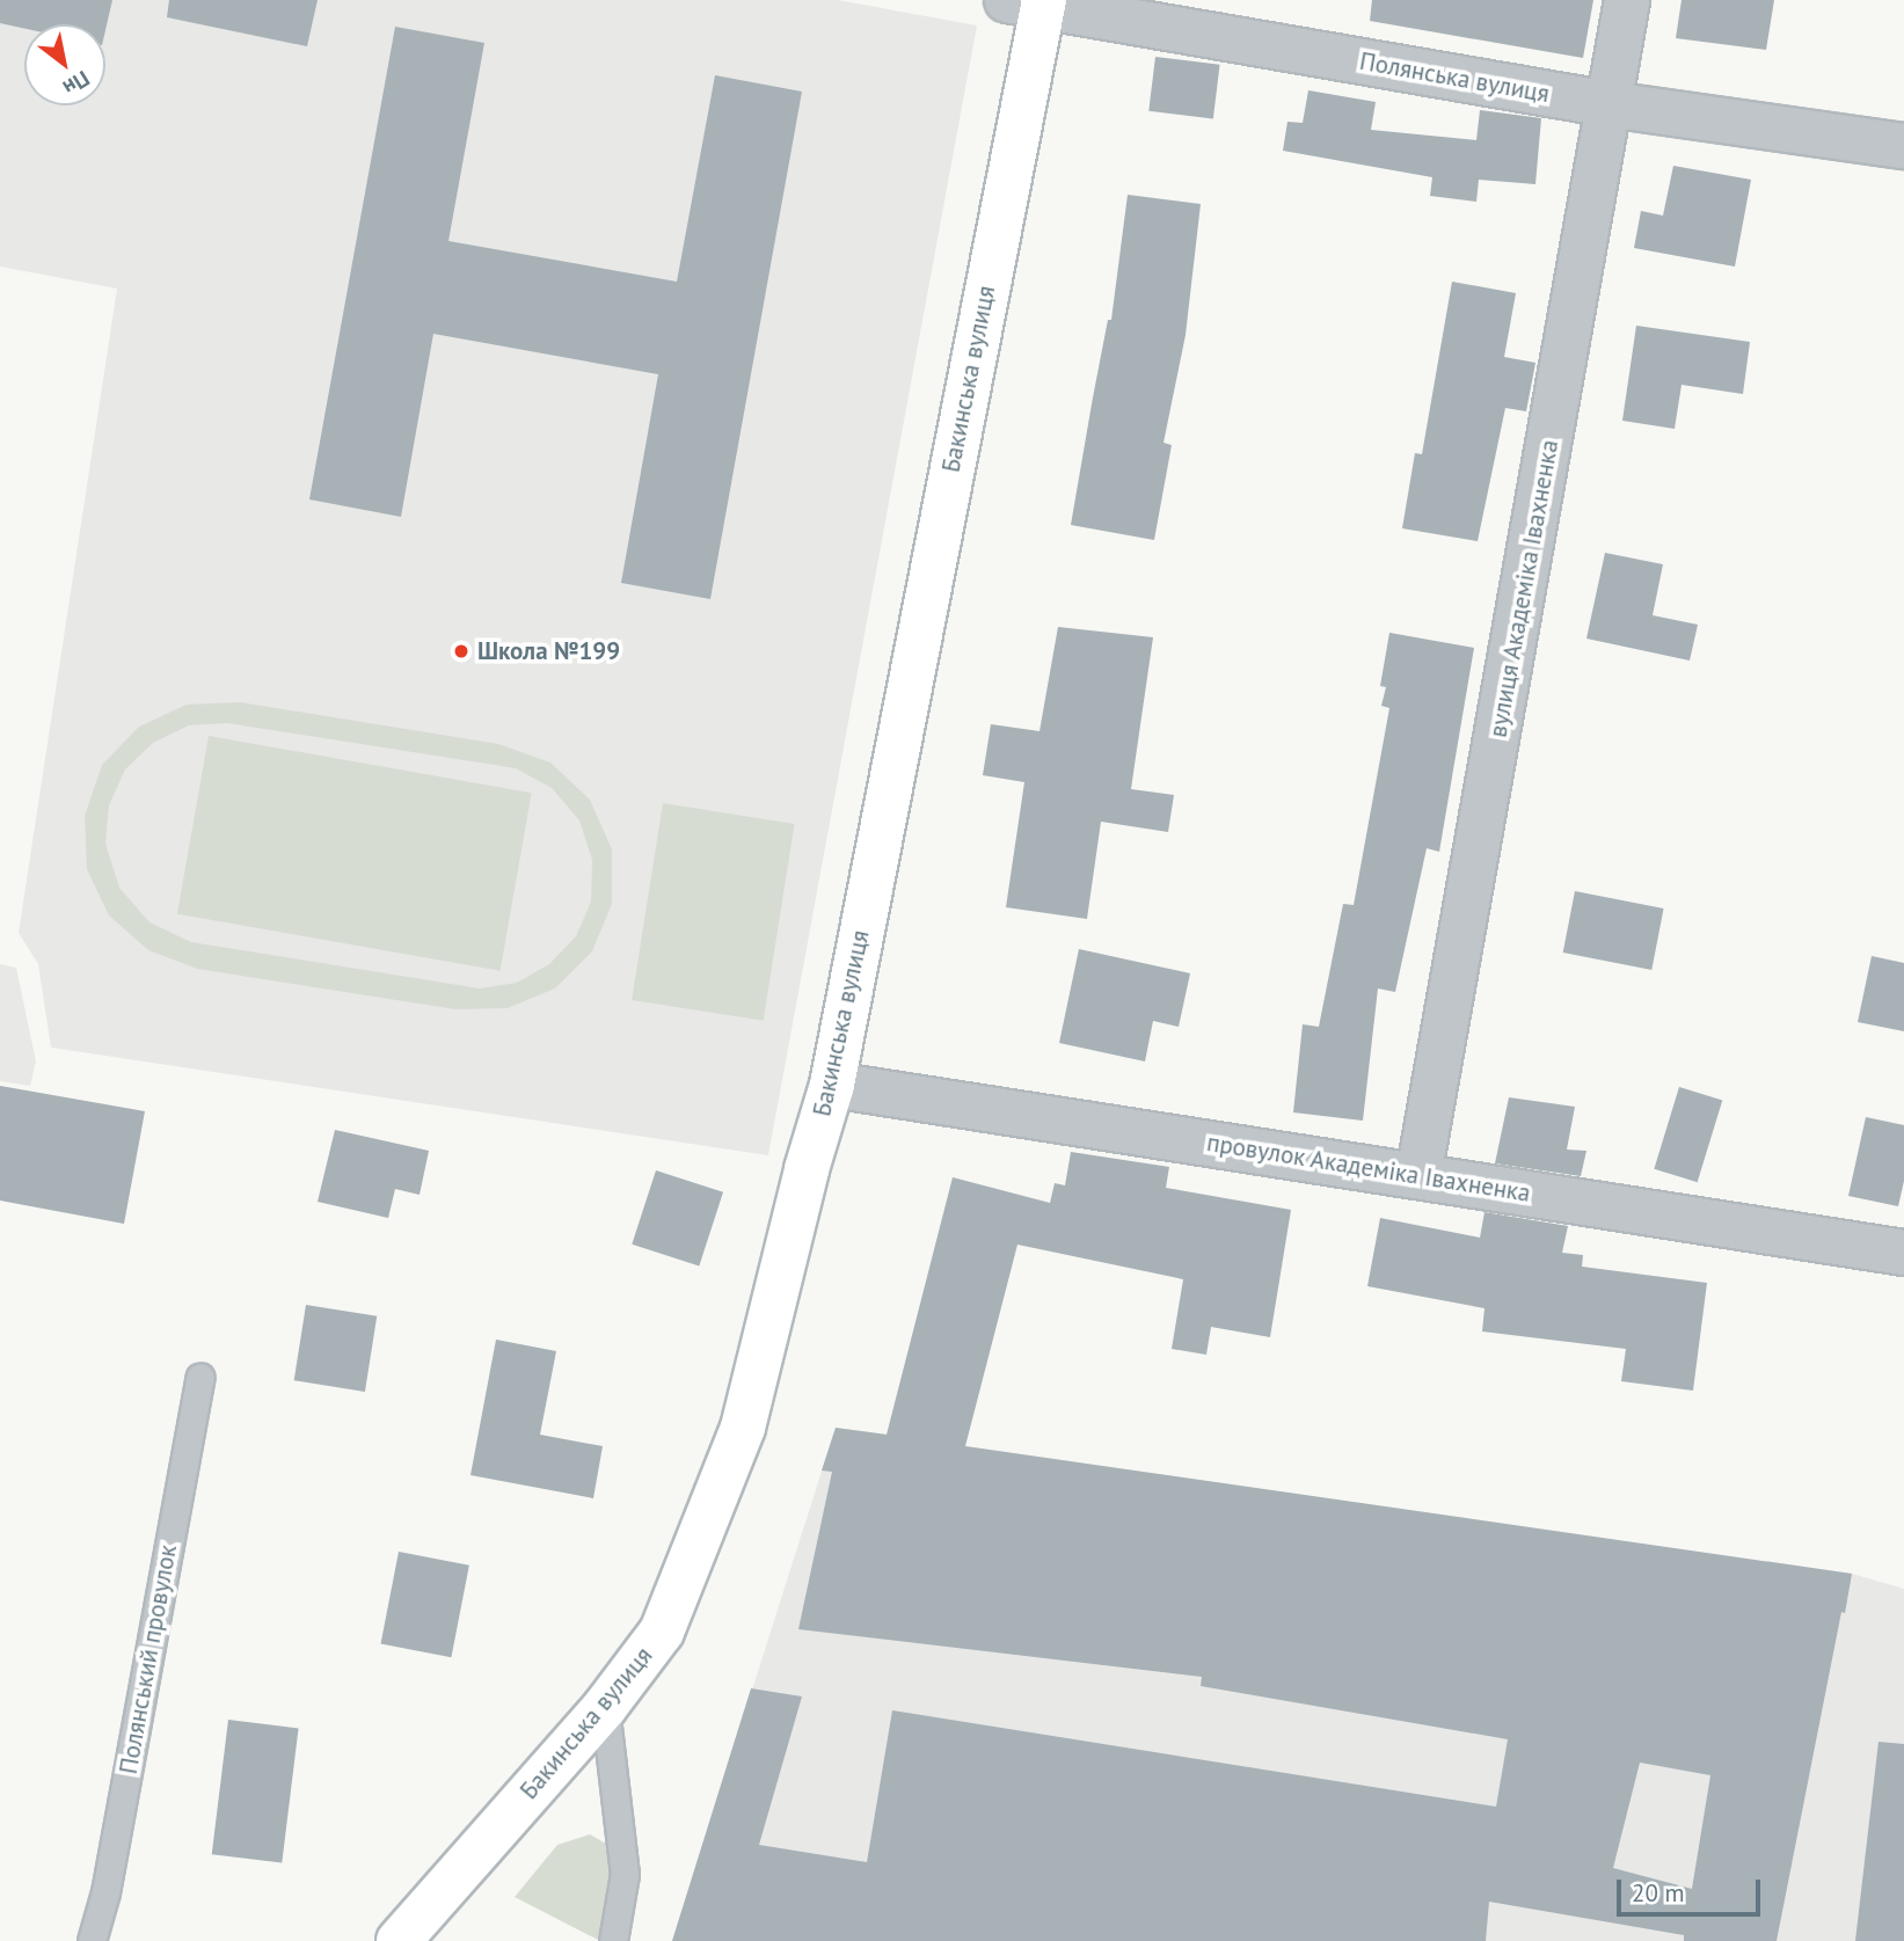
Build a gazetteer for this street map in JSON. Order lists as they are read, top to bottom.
{
  "streets": {
    "street": [
      "Полянська вулиця",
      "Бакинська вулиця",
      "вулиця Академіка Івахненка",
      "провулок Академіка Івахненка"
    ],
    "lane": ["Полянський провулок"]
  },
  "crossings": [
    ["Полянська вулиця", "Бакинська вулиця"],
    ["Полянська вулиця", "вулиця Академіка Івахненка"],
    ["Бакинська вулиця", "провулок Академіка Івахненка"],
    ["вулиця Академіка Івахненка", "провулок Академіка Івахненка"]
  ],
  "places": ["Школа №199"],
  "scale_bar": "20 m",
  "north": "bottom right"
}
